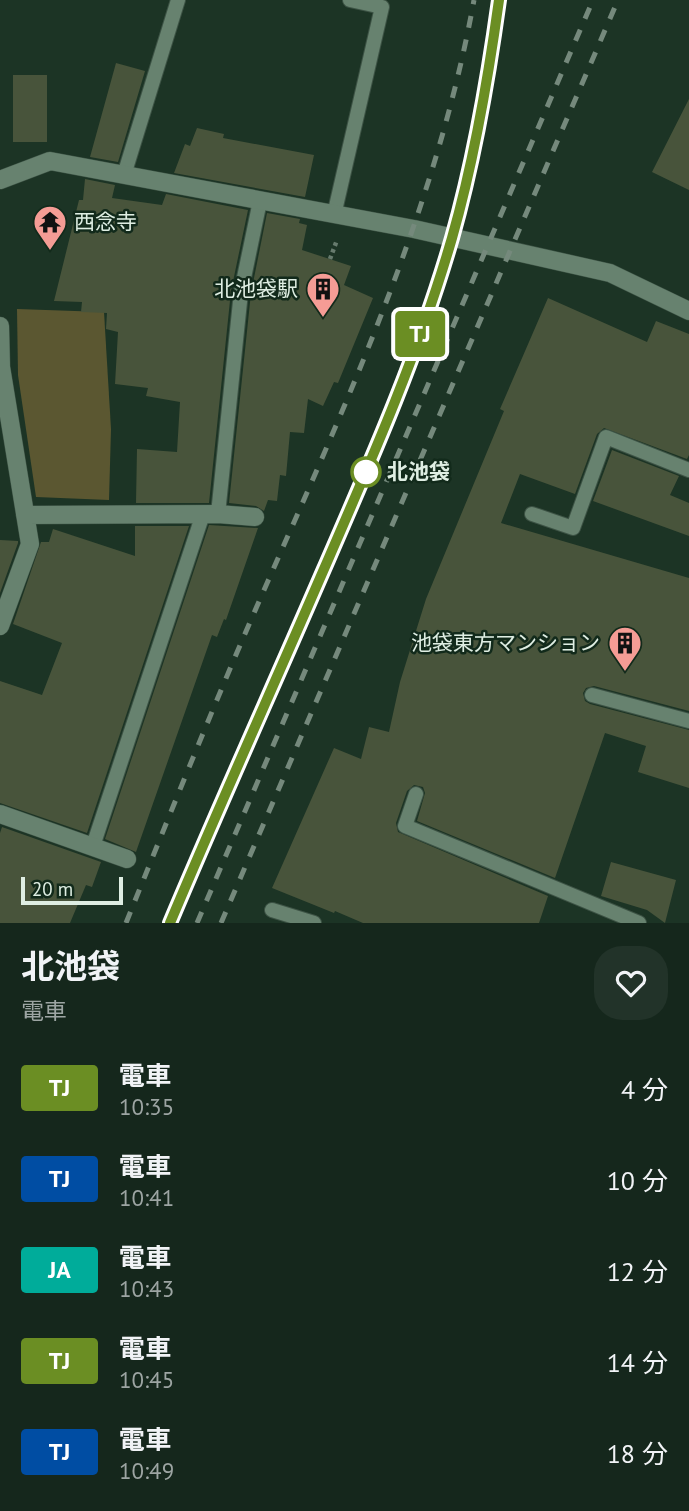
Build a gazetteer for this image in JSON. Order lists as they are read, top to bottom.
{
  "places": {
    "temple": ["西念寺"],
    "building": ["北池袋駅", "池袋東方マンション"],
    "other": ["北池袋"]
  },
  "scale_bar": "20 m",
  "page": {
    "on_map": "TJ",
    "scale": "20 m",
    "heading": ["北池袋", "電車"],
    "list": [
      {
        "mark": "TJ",
        "name": "電車",
        "note": "10:35",
        "value": "4 分"
      },
      {
        "mark": "TJ",
        "name": "電車",
        "note": "10:41",
        "value": "10 分"
      },
      {
        "mark": "JA",
        "name": "電車",
        "note": "10:43",
        "value": "12 分"
      },
      {
        "mark": "TJ",
        "name": "電車",
        "note": "10:45",
        "value": "14 分"
      },
      {
        "mark": "TJ",
        "name": "電車",
        "note": "10:49",
        "value": "18 分"
      }
    ]
  }
}
